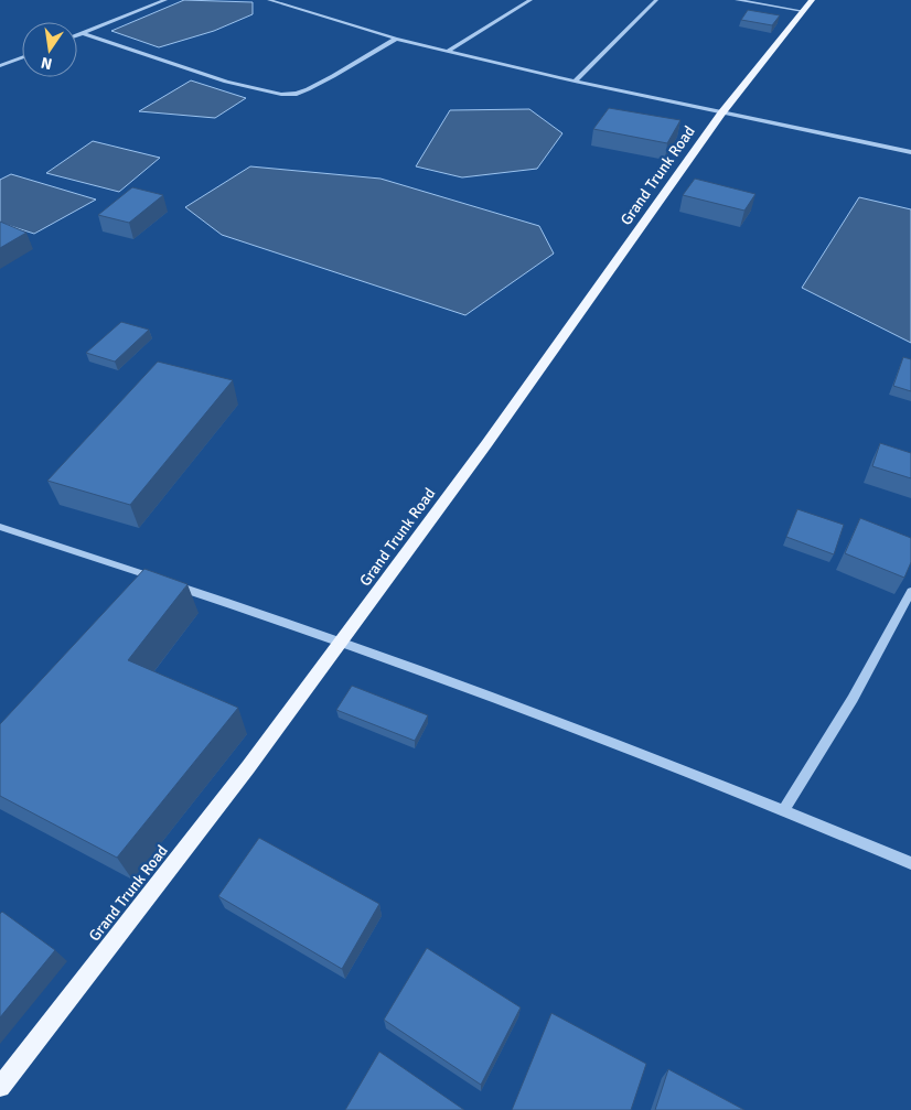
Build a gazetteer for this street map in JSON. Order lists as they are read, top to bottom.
{
  "streets": {
    "main road": ["Grand Trunk Road"]
  },
  "north": "bottom"
}
